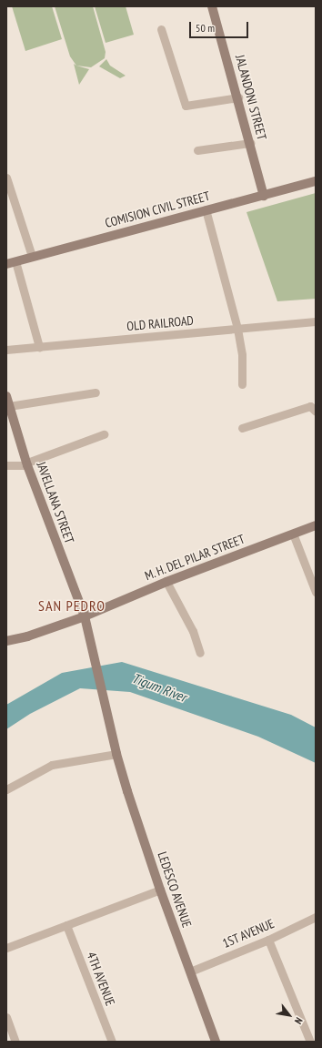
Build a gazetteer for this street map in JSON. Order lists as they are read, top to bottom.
{
  "streets": {
    "street": [
      "JALANDONI STREET",
      "COMISION CIVIL STREET",
      "OLD RAILROAD",
      "JAVELLANA STREET",
      "M. H. DEL PILAR STREET",
      "LEDESCO AVENUE",
      "1ST AVENUE",
      "4TH AVENUE"
    ]
  },
  "crossings": [
    ["JALANDONI STREET", "COMISION CIVIL STREET"],
    ["JAVELLANA STREET", "M. H. DEL PILAR STREET"],
    ["JAVELLANA STREET", "LEDESCO AVENUE"],
    ["LEDESCO AVENUE", "1ST AVENUE"]
  ],
  "districts": ["SAN PEDRO"],
  "water": ["Tigum River"],
  "scale_bar": "50 m",
  "north": "bottom right"
}
